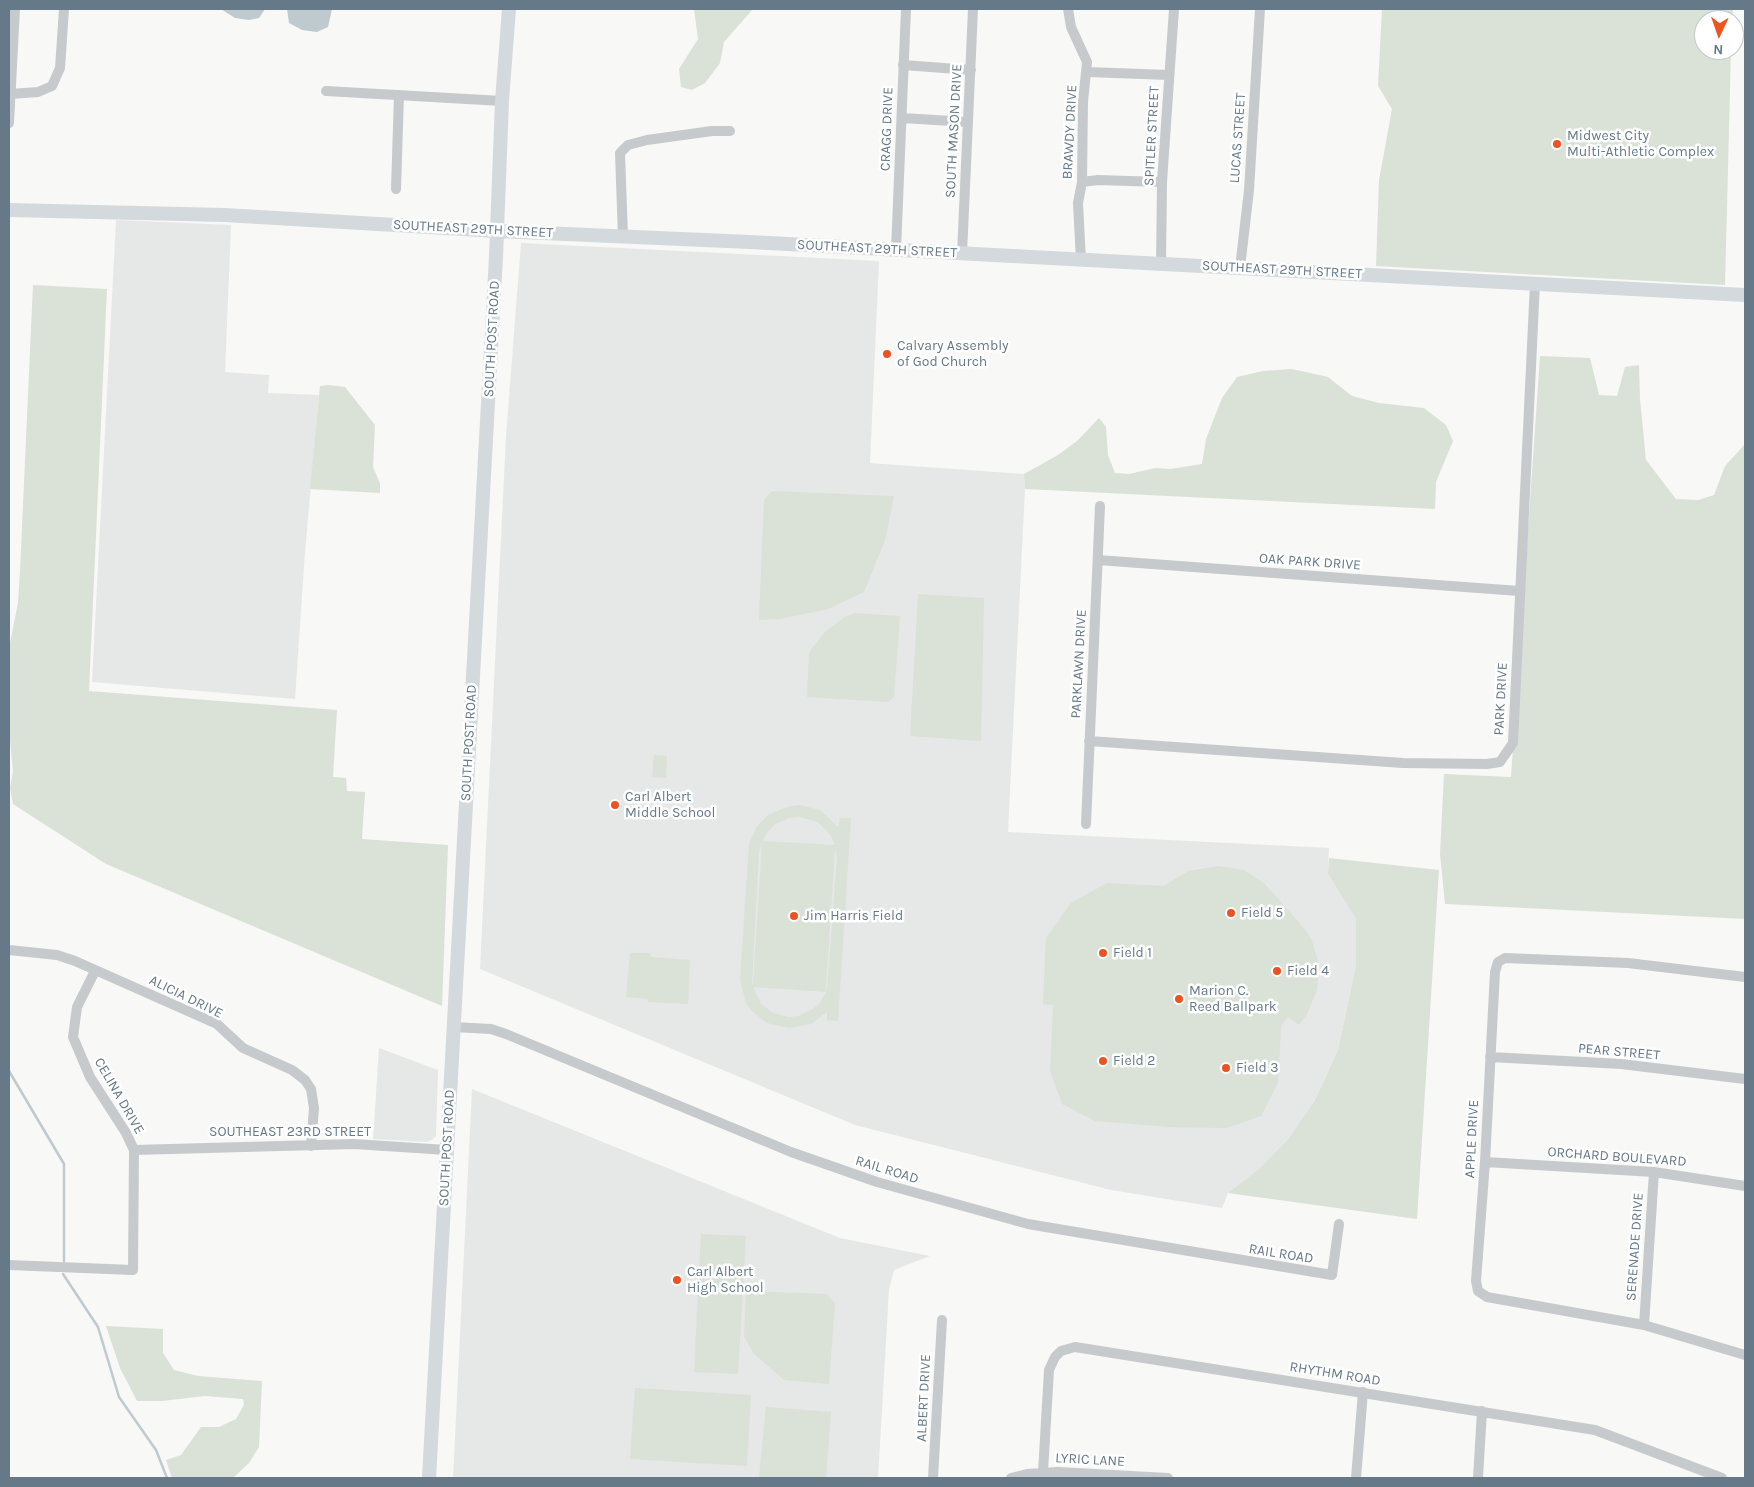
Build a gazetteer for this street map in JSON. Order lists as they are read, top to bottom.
{
  "streets": {
    "main road": ["SOUTHEAST 29TH STREET", "SOUTH POST ROAD"],
    "street": [
      "CRAGG DRIVE",
      "SOUTH MASON DRIVE",
      "BRAWDY DRIVE",
      "SPITLER STREET",
      "LUCAS STREET",
      "OAK PARK DRIVE",
      "PARKLAWN DRIVE",
      "PARK DRIVE",
      "ALICIA DRIVE",
      "PEAR STREET",
      "CELINA DRIVE",
      "SOUTHEAST 23RD STREET",
      "APPLE DRIVE",
      "ORCHARD BOULEVARD",
      "RAIL ROAD",
      "SERENADE DRIVE",
      "RHYTHM ROAD",
      "ALBERT DRIVE",
      "LYRIC LANE"
    ]
  },
  "crossings": [
    ["CRAGG DRIVE", "SOUTHEAST 29TH STREET"],
    ["SOUTH MASON DRIVE", "SOUTHEAST 29TH STREET"],
    ["BRAWDY DRIVE", "SOUTHEAST 29TH STREET"],
    ["SPITLER STREET", "SOUTHEAST 29TH STREET"],
    ["LUCAS STREET", "SOUTHEAST 29TH STREET"],
    ["SOUTHEAST 29TH STREET", "SOUTH POST ROAD"],
    ["SOUTHEAST 29TH STREET", "PARK DRIVE"],
    ["SOUTH POST ROAD", "SOUTHEAST 23RD STREET"],
    ["SOUTH POST ROAD", "RAIL ROAD"],
    ["OAK PARK DRIVE", "PARKLAWN DRIVE"],
    ["OAK PARK DRIVE", "PARK DRIVE"],
    ["PARKLAWN DRIVE", "PARK DRIVE"],
    ["ALICIA DRIVE", "CELINA DRIVE"],
    ["ALICIA DRIVE", "SOUTHEAST 23RD STREET"],
    ["PEAR STREET", "APPLE DRIVE"],
    ["CELINA DRIVE", "SOUTHEAST 23RD STREET"],
    ["APPLE DRIVE", "ORCHARD BOULEVARD"],
    ["APPLE DRIVE", "SERENADE DRIVE"],
    ["ORCHARD BOULEVARD", "SERENADE DRIVE"],
    ["RHYTHM ROAD", "LYRIC LANE"]
  ],
  "places": [
    "Midwest City Multi-Athletic Complex",
    "Calvary Assembly of God Church",
    "Carl Albert Middle School",
    "Field 5",
    "Jim Harris Field",
    "Field 1",
    "Field 4",
    "Marion C. Reed Ballpark",
    "Field 2",
    "Field 3",
    "Carl Albert High School"
  ],
  "north": "bottom"
}
